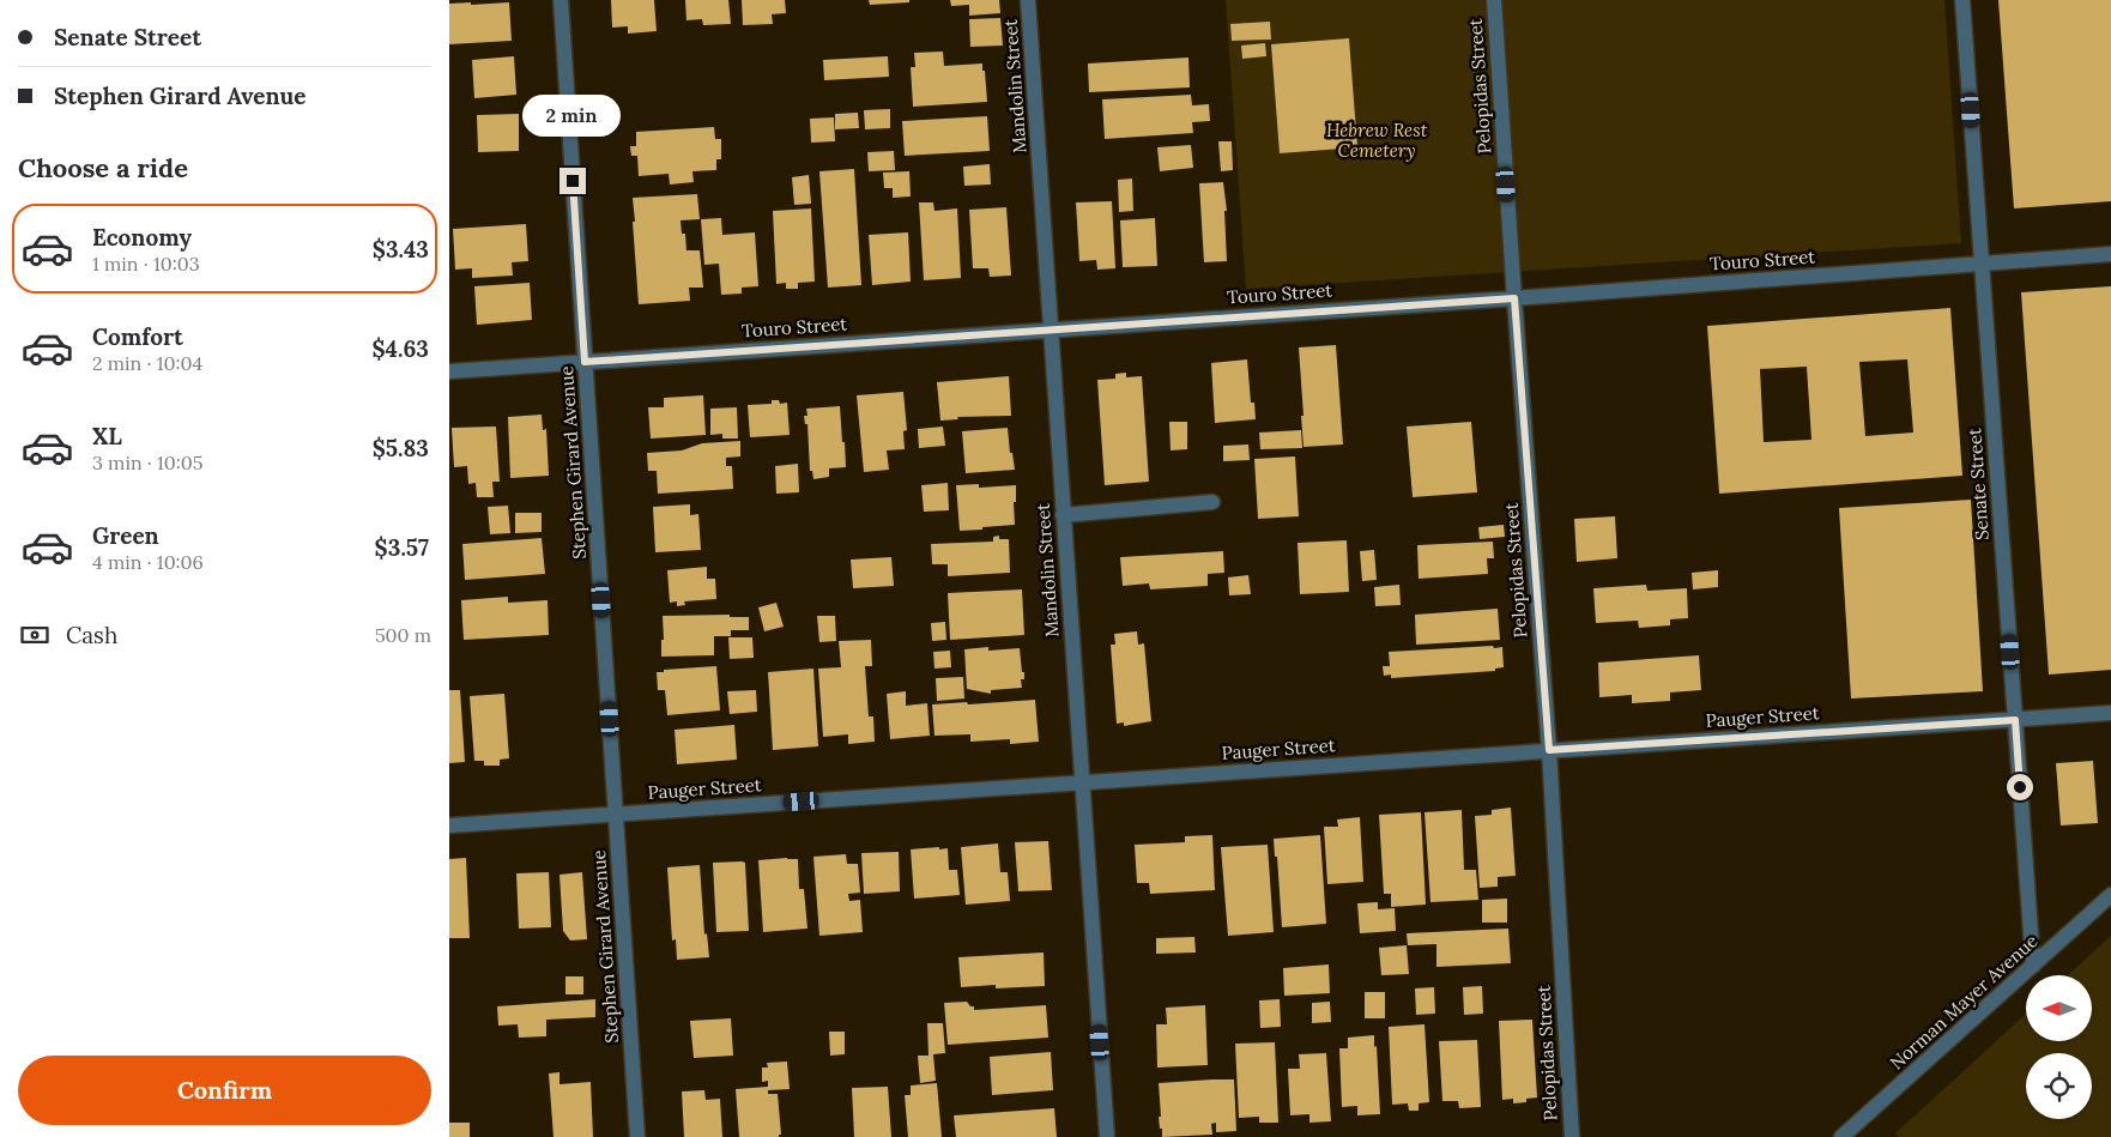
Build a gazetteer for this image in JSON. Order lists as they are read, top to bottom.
{
  "streets": {
    "street": [
      "Mandolin Street",
      "Pelopidas Street",
      "Touro Street",
      "Stephen Girard Avenue",
      "Senate Street",
      "Pauger Street",
      "Norman Mayer Avenue"
    ]
  },
  "crossings": [
    ["Mandolin Street", "Touro Street"],
    ["Mandolin Street", "Pauger Street"],
    ["Pelopidas Street", "Touro Street"],
    ["Pelopidas Street", "Pauger Street"],
    ["Touro Street", "Stephen Girard Avenue"],
    ["Touro Street", "Senate Street"],
    ["Stephen Girard Avenue", "Pauger Street"],
    ["Senate Street", "Pauger Street"],
    ["Senate Street", "Norman Mayer Avenue"]
  ],
  "parks": ["Hebrew Rest Cemetery"],
  "north": "left",
  "page": {
    "banner": ["Senate Street", "Stephen Girard Avenue"],
    "bubble": "2 min",
    "heading": "Choose a ride",
    "list": [
      {
        "name": "Economy",
        "note": "1 min · 10:03",
        "value": "$3.43"
      },
      {
        "name": "Comfort",
        "note": "2 min · 10:04",
        "value": "$4.63"
      },
      {
        "name": "XL",
        "note": "3 min · 10:05",
        "value": "$5.83"
      },
      {
        "name": "Green",
        "note": "4 min · 10:06",
        "value": "$3.57"
      }
    ],
    "pay": ["Cash", "500 m"],
    "buttons": "Confirm"
  }
}
